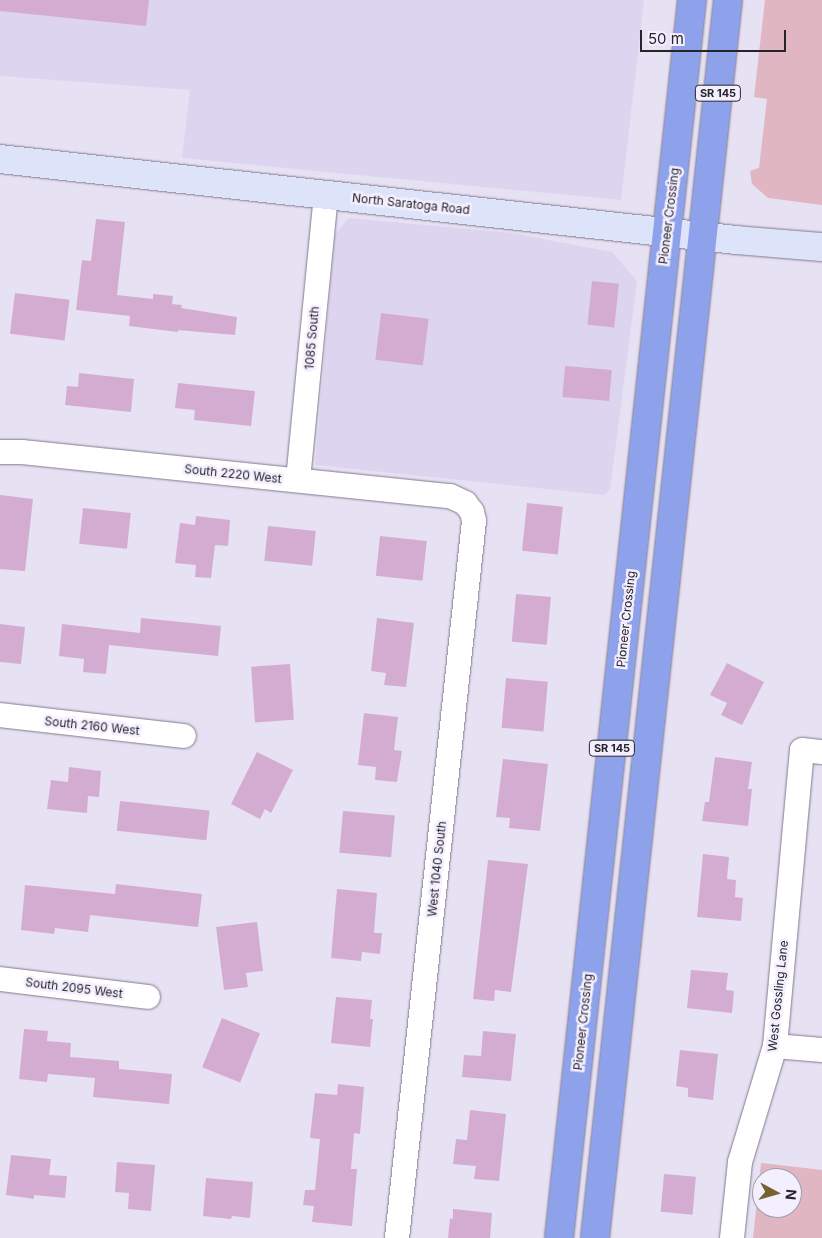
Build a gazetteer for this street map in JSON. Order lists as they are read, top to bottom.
{
  "streets": {
    "highway": ["SR 145", "Pioneer Crossing"],
    "main road": ["North Saratoga Road"],
    "street": [
      "1085 South",
      "South 2220 West",
      "South 2160 West",
      "West 1040 South",
      "South 2095 West",
      "West Gossling Lane"
    ]
  },
  "crossings": [
    ["SR 145", "North Saratoga Road"],
    ["North Saratoga Road", "Pioneer Crossing"],
    ["North Saratoga Road", "1085 South"],
    ["1085 South", "South 2220 West"],
    ["South 2220 West", "West 1040 South"]
  ],
  "scale_bar": "50 m",
  "north": "right"
}
